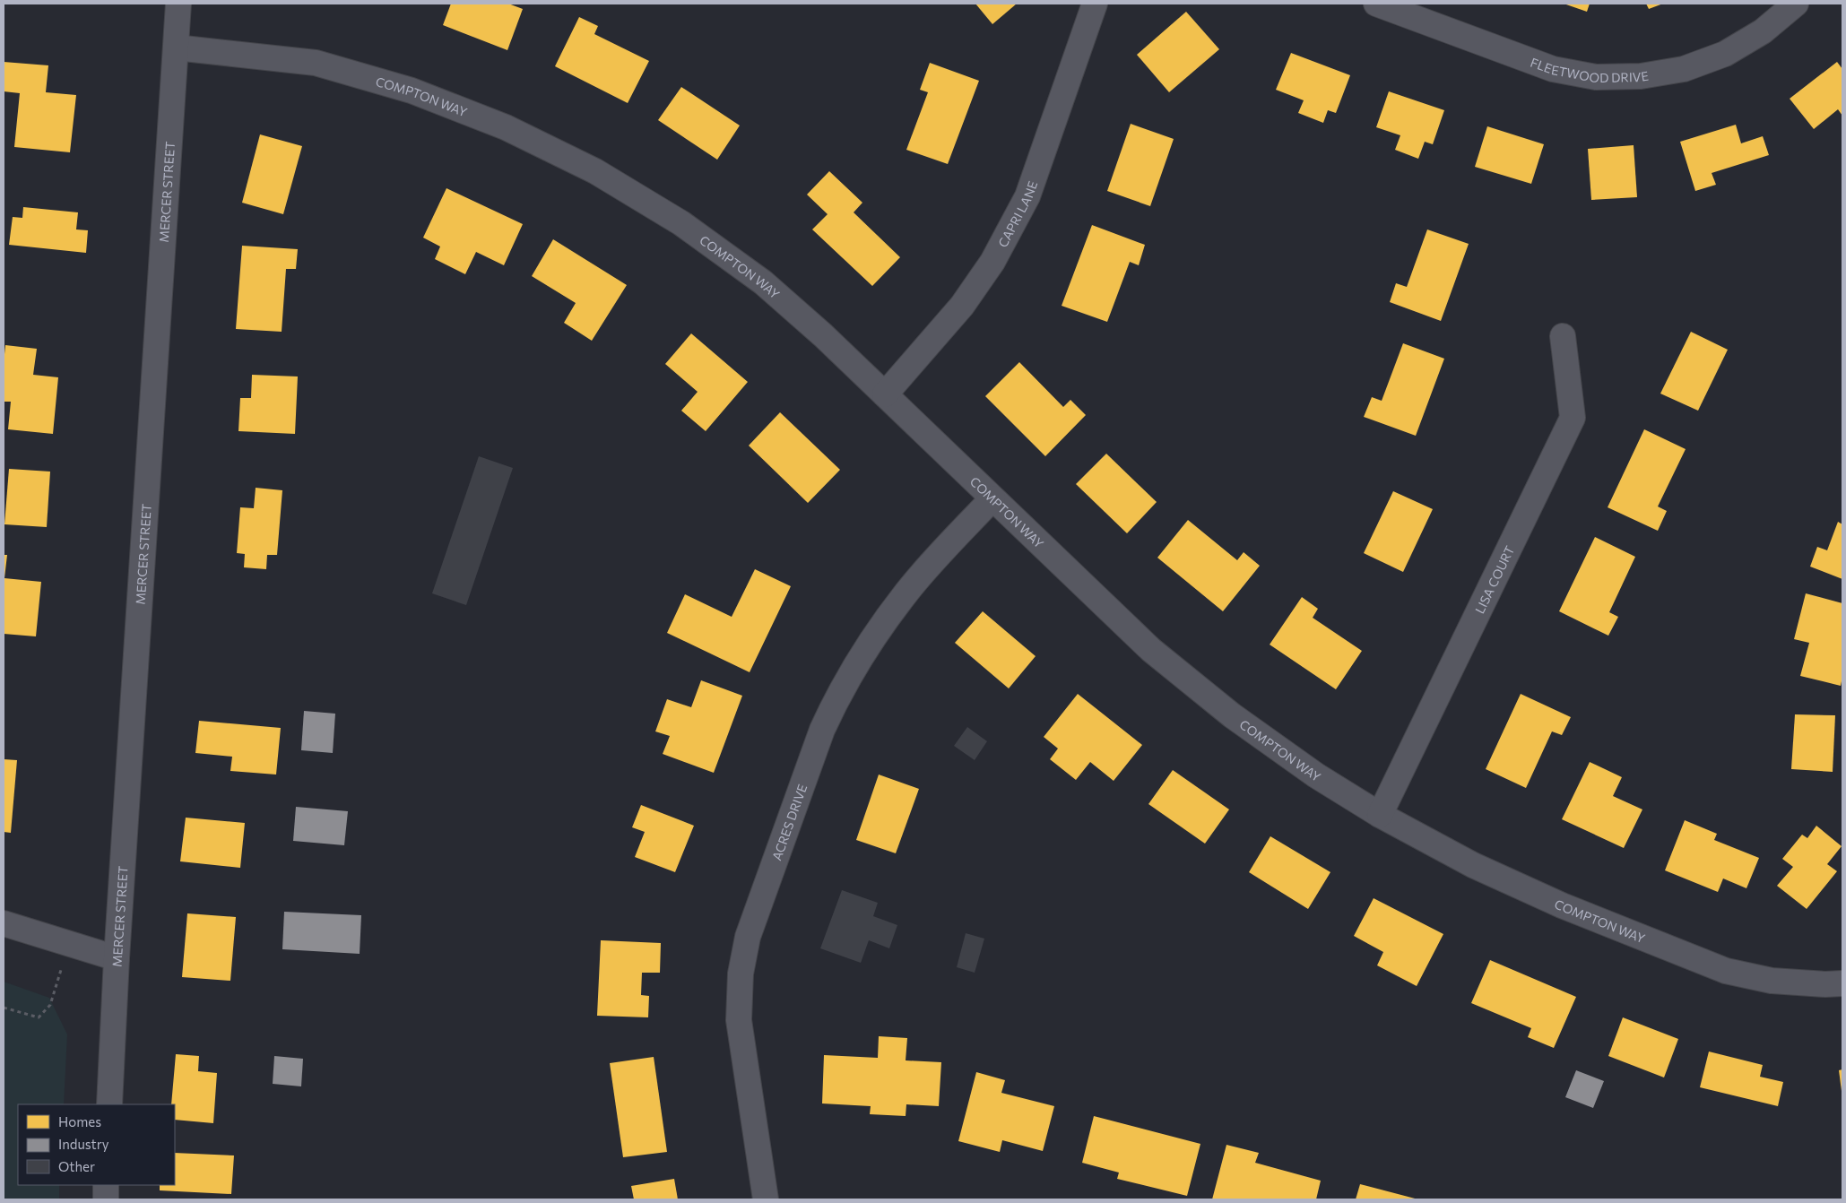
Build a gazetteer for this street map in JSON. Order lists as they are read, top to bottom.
{
  "streets": {
    "street": [
      "FLEETWOOD DRIVE",
      "COMPTON WAY",
      "MERCER STREET",
      "CAPRI LANE",
      "LISA COURT",
      "ACRES DRIVE"
    ]
  },
  "crossings": [
    ["COMPTON WAY", "MERCER STREET"],
    ["COMPTON WAY", "CAPRI LANE"],
    ["COMPTON WAY", "LISA COURT"],
    ["COMPTON WAY", "ACRES DRIVE"]
  ],
  "legend": ["Homes", "Industry", "Other"]
}
